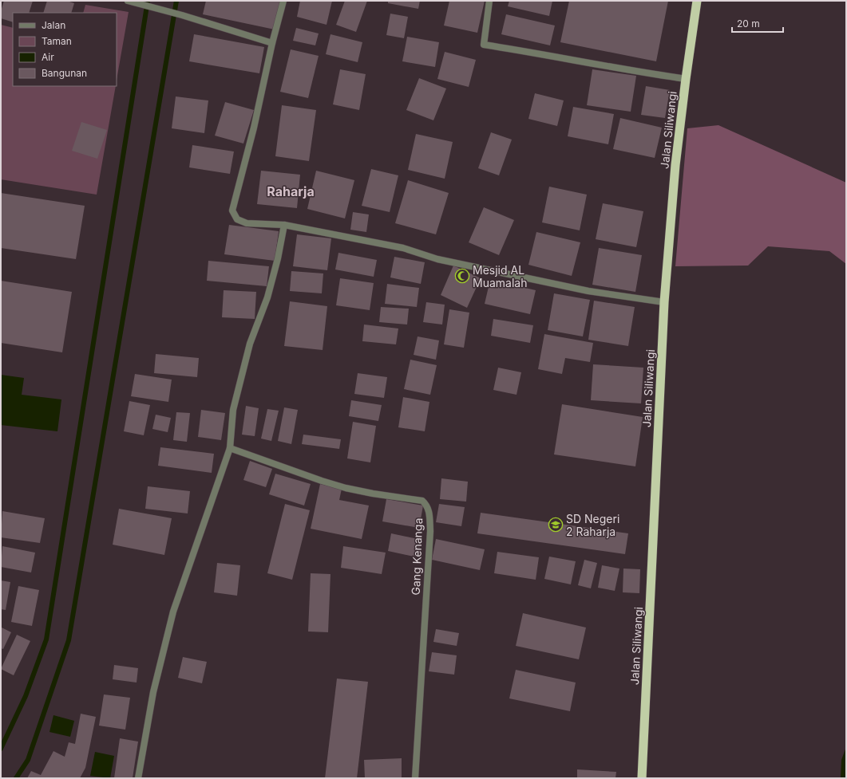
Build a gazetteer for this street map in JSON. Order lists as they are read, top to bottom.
{
  "streets": {
    "highway": ["Jalan Siliwangi"],
    "street": ["Gang Kenanga"]
  },
  "districts": ["Raharja"],
  "places": {
    "mosque": ["Mesjid AL Muamalah"],
    "school or university": ["SD Negeri 2 Raharja"]
  },
  "legend": [
    "Jalan",
    "Taman",
    "Air",
    "Bangunan"
  ],
  "scale_bar": "20 m"
}
